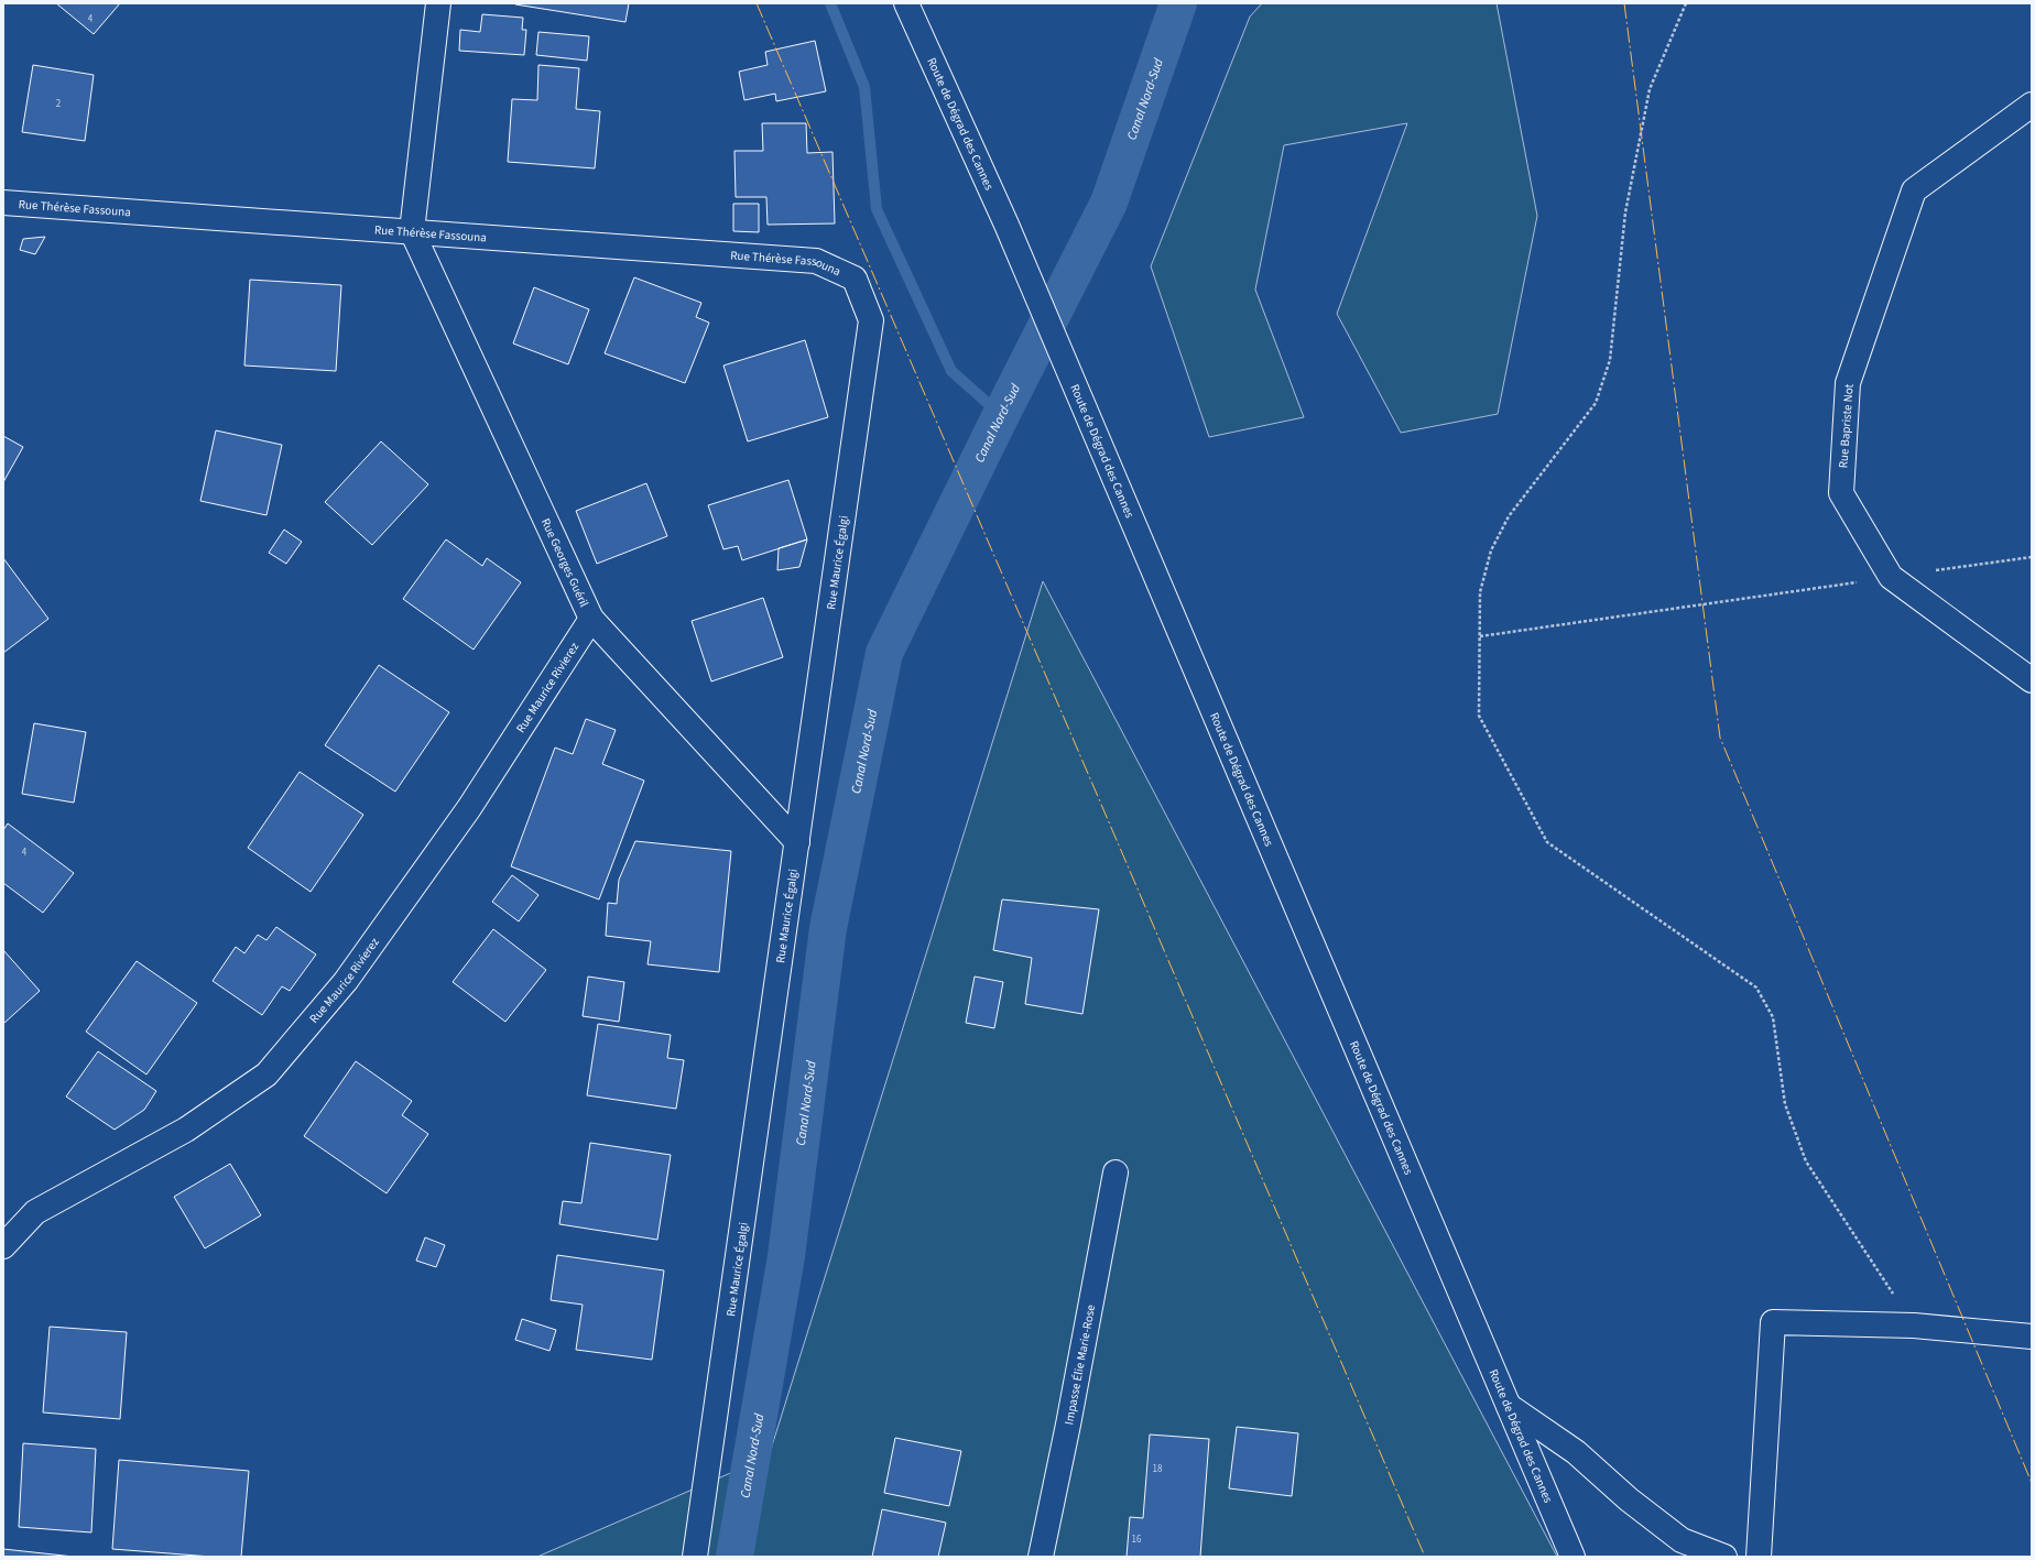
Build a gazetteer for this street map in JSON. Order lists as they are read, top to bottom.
{
  "streets": {
    "street": [
      "Route de Dégrad des Cannes",
      "Rue Thérèse Fassouna",
      "Rue Bapriste Not",
      "Rue Georges Guéril",
      "Rue Maurice Égalgi",
      "Rue Maurice Rivierez",
      "Impasse Élie Marie-Rose"
    ]
  },
  "crossings": [
    ["Rue Thérèse Fassouna", "Rue Georges Guéril"],
    ["Rue Thérèse Fassouna", "Rue Maurice Égalgi"],
    ["Rue Georges Guéril", "Rue Maurice Égalgi"],
    ["Rue Georges Guéril", "Rue Maurice Rivierez"]
  ],
  "water": ["Canal Nord-Sud"],
  "house_numbers": [
    "4",
    "2",
    "4",
    "18",
    "16"
  ]
}
